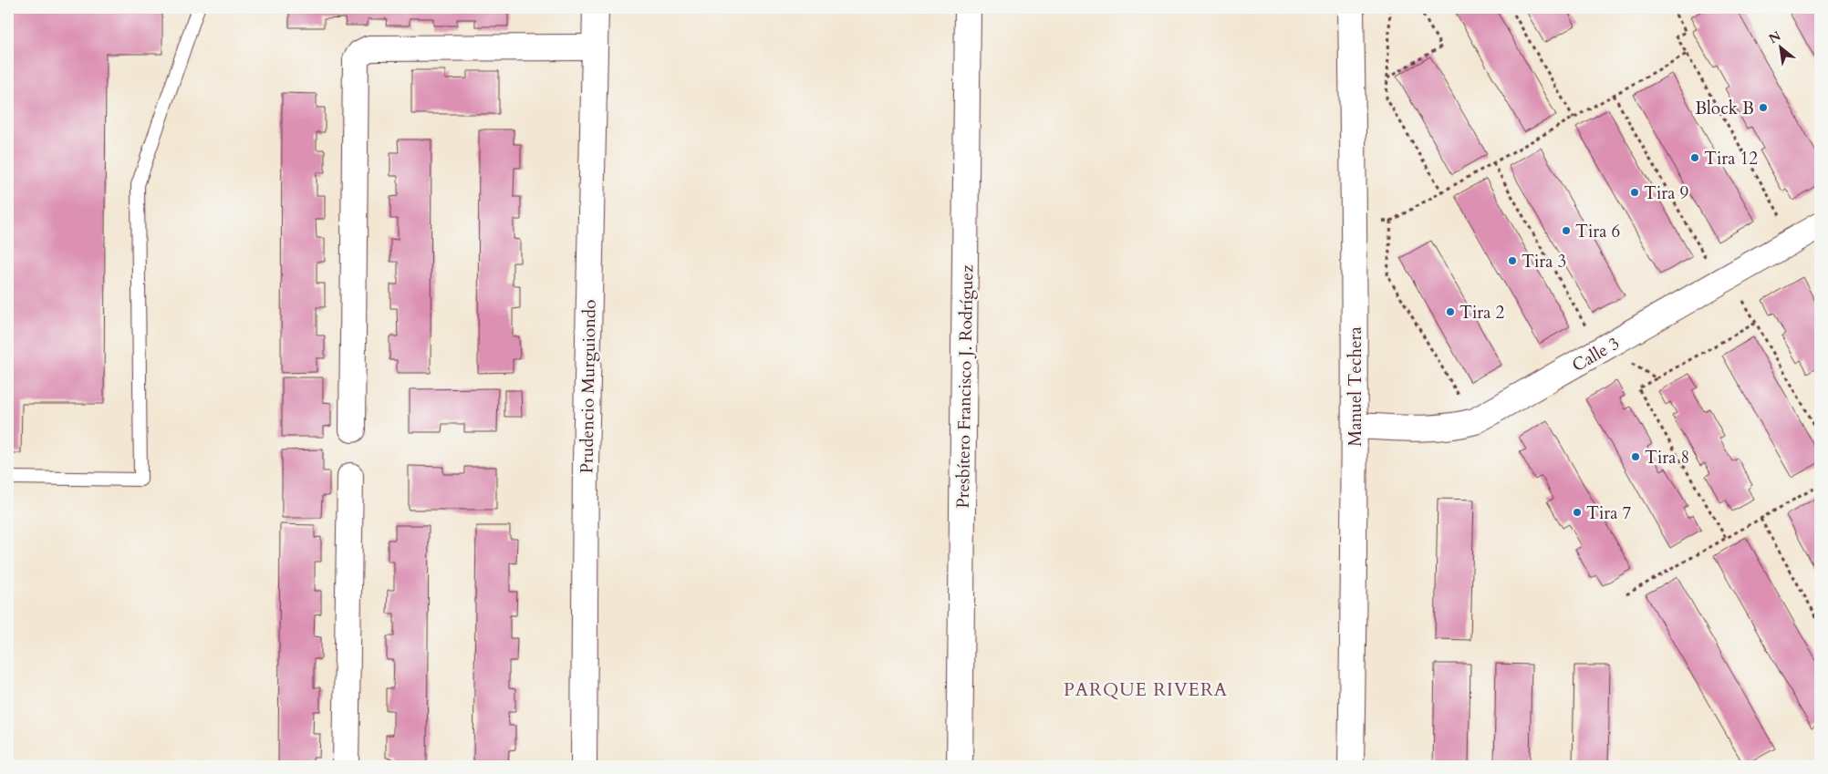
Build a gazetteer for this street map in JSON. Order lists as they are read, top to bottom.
{
  "streets": {
    "street": [
      "Calle 3",
      "Prudencio Murguiondo",
      "Presbítero Francisco J. Rodríguez",
      "Manuel Techera"
    ]
  },
  "crossings": [
    ["Calle 3", "Manuel Techera"]
  ],
  "districts": ["PARQUE RIVERA"],
  "places": [
    "Block B",
    "Tira 12",
    "Tira 9",
    "Tira 6",
    "Tira 3",
    "Tira 2",
    "Tira 8",
    "Tira 7"
  ],
  "north": "top left"
}
